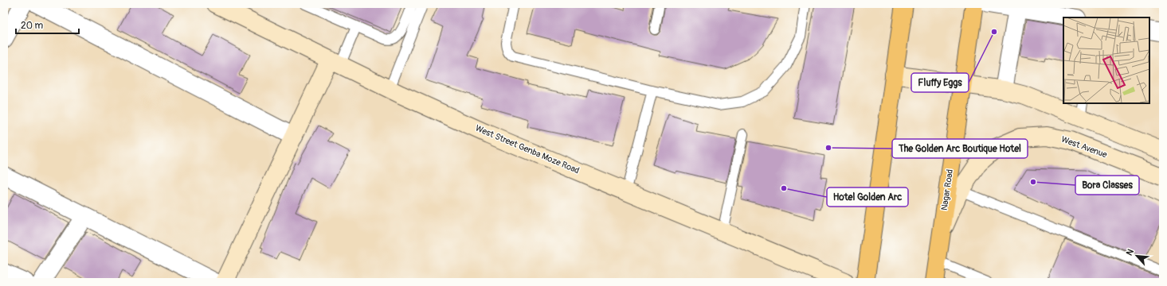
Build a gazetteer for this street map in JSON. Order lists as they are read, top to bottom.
{
  "streets": {
    "highway": ["Nagar Road"],
    "street": ["West Avenue", "West Street Genba Moze Road"]
  },
  "crossings": [
    ["West Avenue", "Nagar Road"]
  ],
  "places": [
    "Fluffy Eggs",
    "The Golden Arc Boutique Hotel",
    "Bora Classes",
    "Hotel Golden Arc"
  ],
  "scale_bar": "20 m",
  "north": "top left"
}
